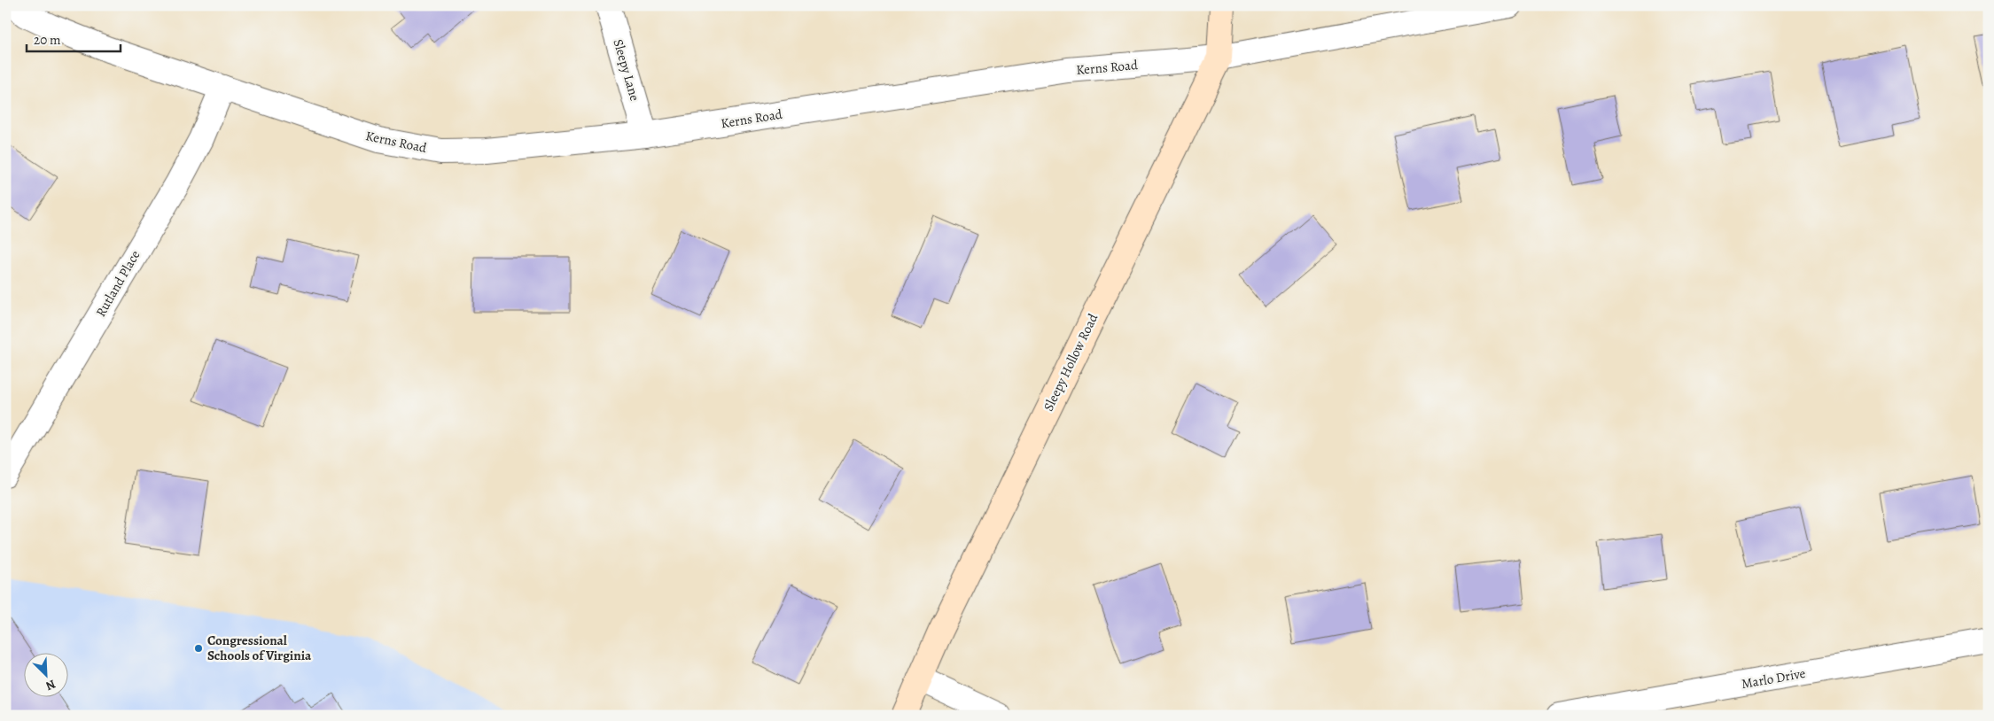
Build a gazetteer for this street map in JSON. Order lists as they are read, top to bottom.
{
  "streets": {
    "main road": ["Sleepy Hollow Road"],
    "street": [
      "Kerns Road",
      "Sleepy Lane",
      "Rutland Place",
      "Marlo Drive"
    ]
  },
  "crossings": [
    ["Kerns Road", "Sleepy Lane"],
    ["Kerns Road", "Rutland Place"],
    ["Kerns Road", "Sleepy Hollow Road"]
  ],
  "places": ["Congressional Schools of Virginia"],
  "scale_bar": "20 m",
  "north": "bottom right"
}
